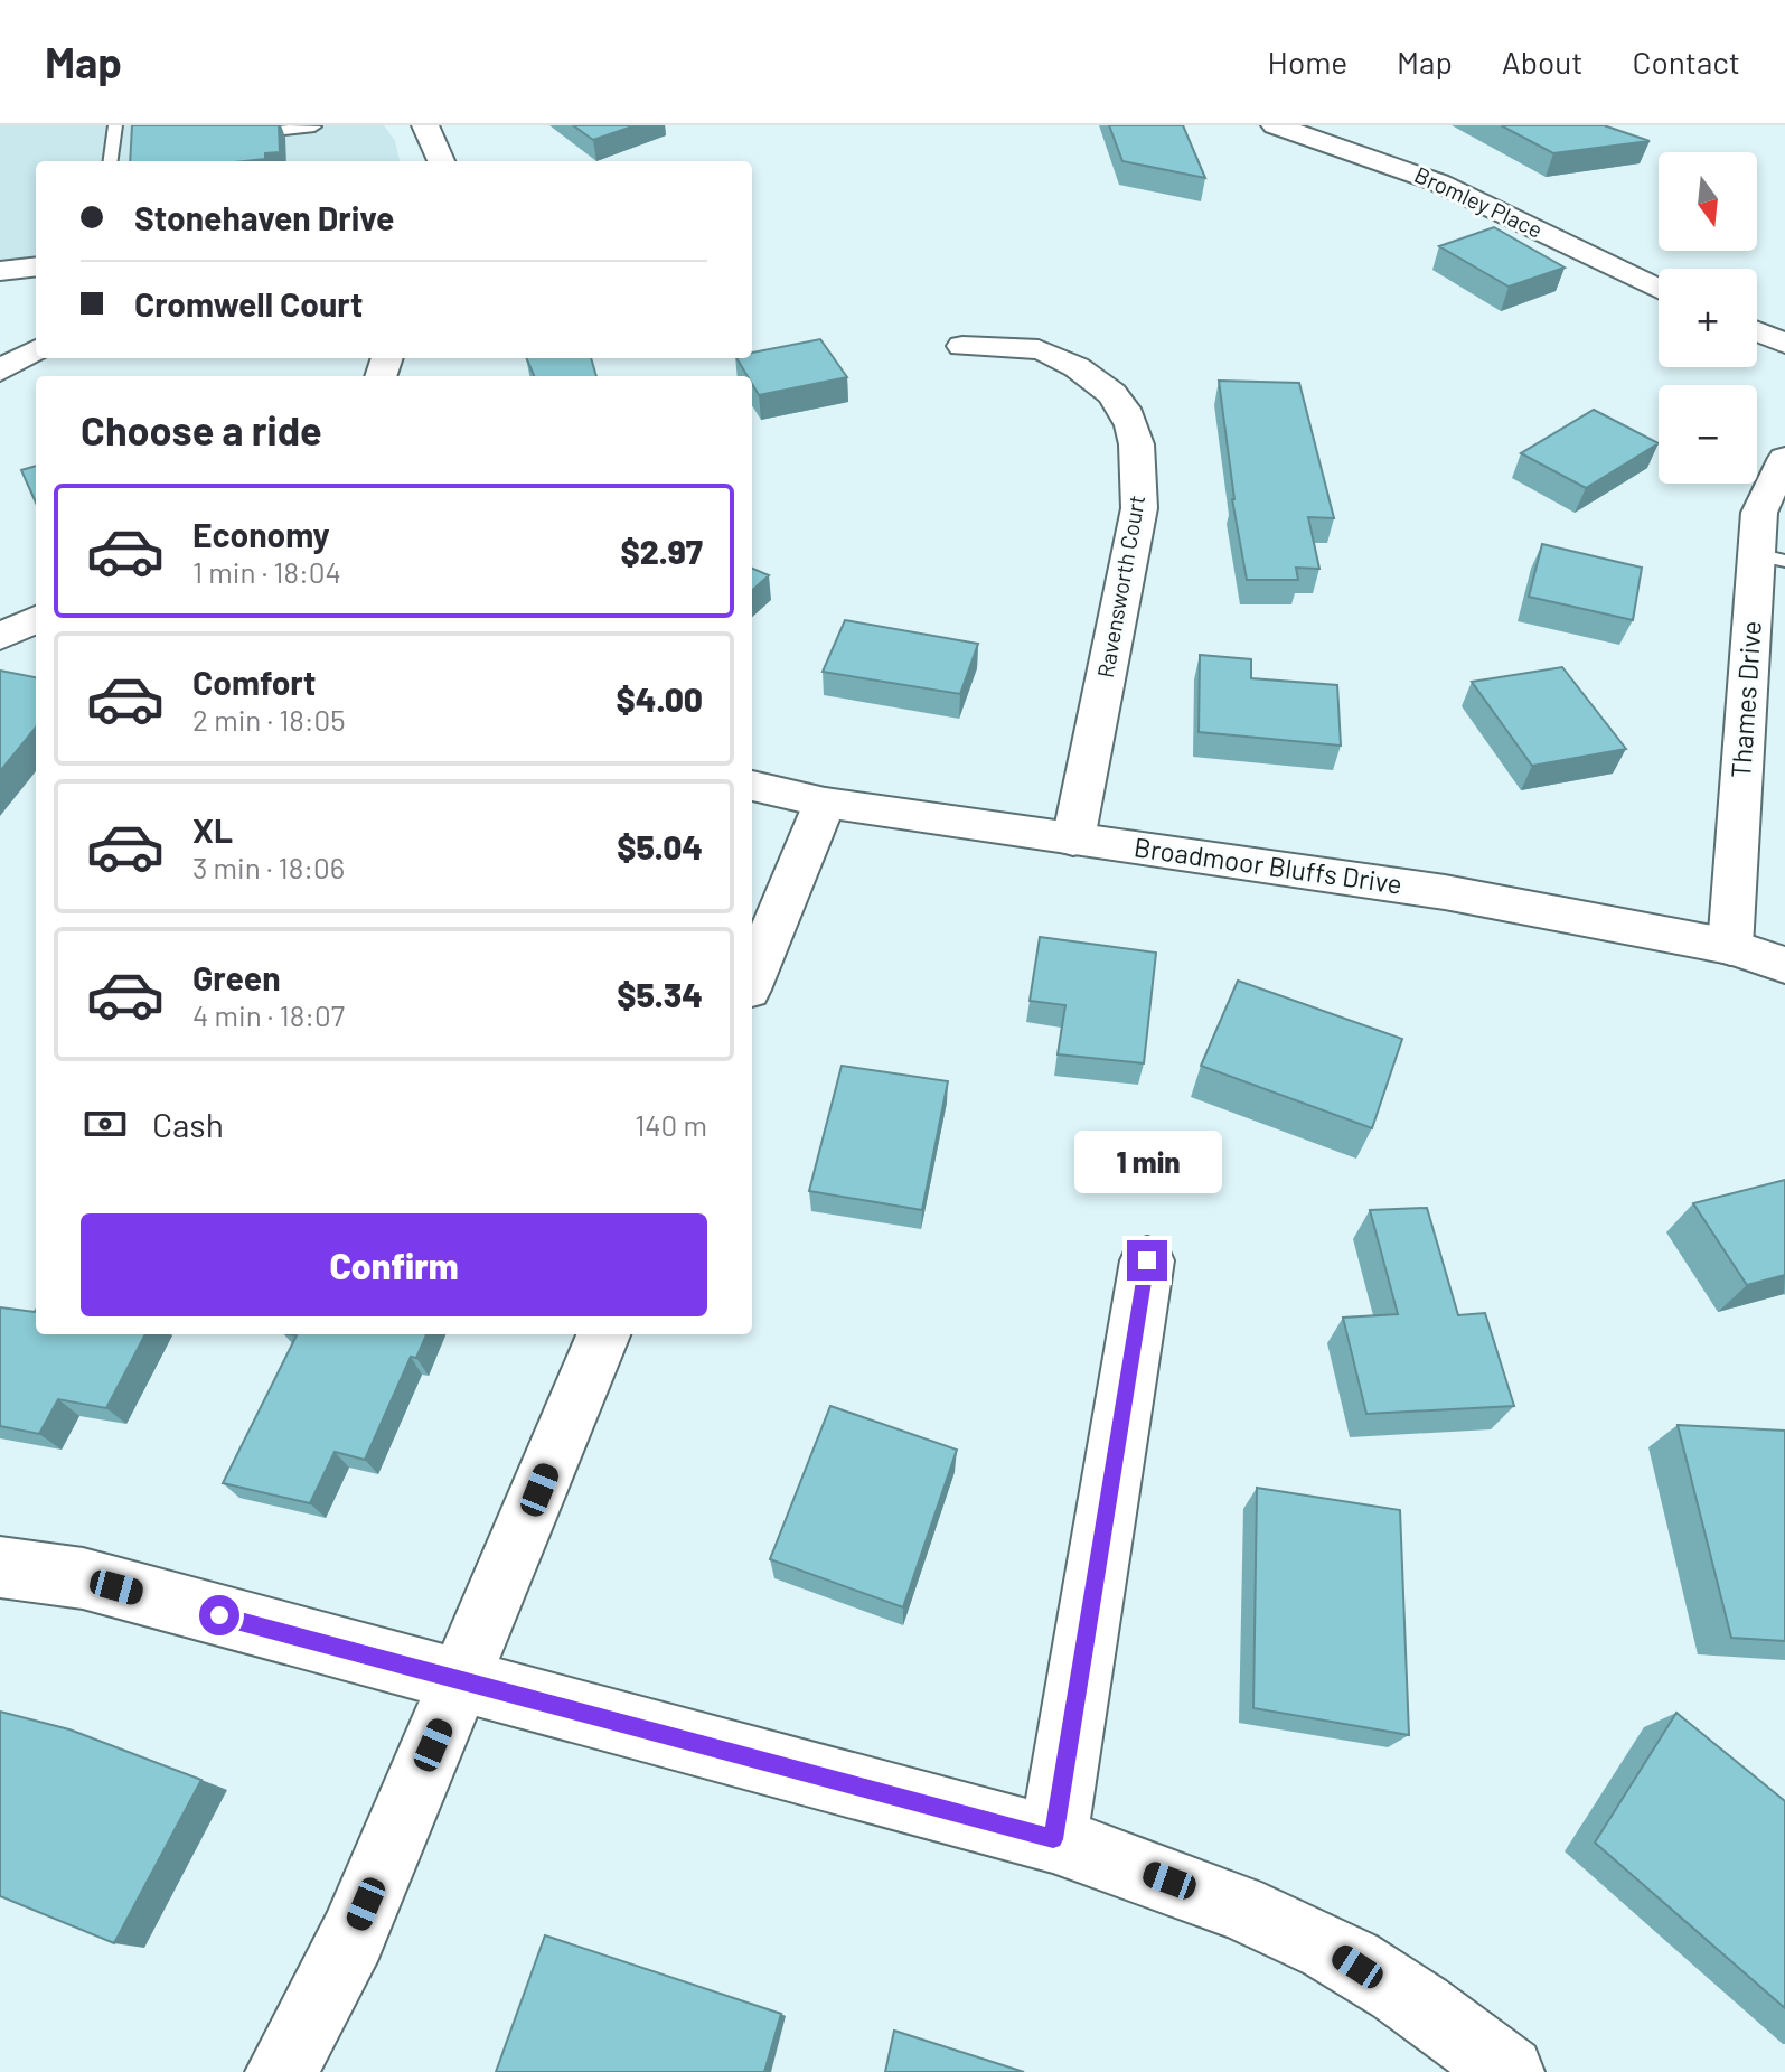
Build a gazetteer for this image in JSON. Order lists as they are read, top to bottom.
{
  "streets": {
    "street": [
      "Bromley Place",
      "Ravensworth Court",
      "Thames Drive",
      "Broadmoor Bluffs Drive"
    ]
  },
  "crossings": [
    ["Ravensworth Court", "Broadmoor Bluffs Drive"],
    ["Thames Drive", "Broadmoor Bluffs Drive"]
  ],
  "north": "bottom",
  "page": {
    "header": "Map",
    "nav": [
      "Home",
      "Map",
      "About",
      "Contact"
    ],
    "map_buttons": ["+", "−"],
    "banner": ["Stonehaven Drive", "Cromwell Court"],
    "heading": "Choose a ride",
    "list": [
      {
        "name": "Economy",
        "note": "1 min · 18:04",
        "value": "$2.97"
      },
      {
        "name": "Comfort",
        "note": "2 min · 18:05",
        "value": "$4.00"
      },
      {
        "name": "XL",
        "note": "3 min · 18:06",
        "value": "$5.04"
      },
      {
        "name": "Green",
        "note": "4 min · 18:07",
        "value": "$5.34"
      }
    ],
    "pay": ["Cash", "140 m"],
    "bubble": "1 min",
    "buttons": "Confirm"
  }
}
